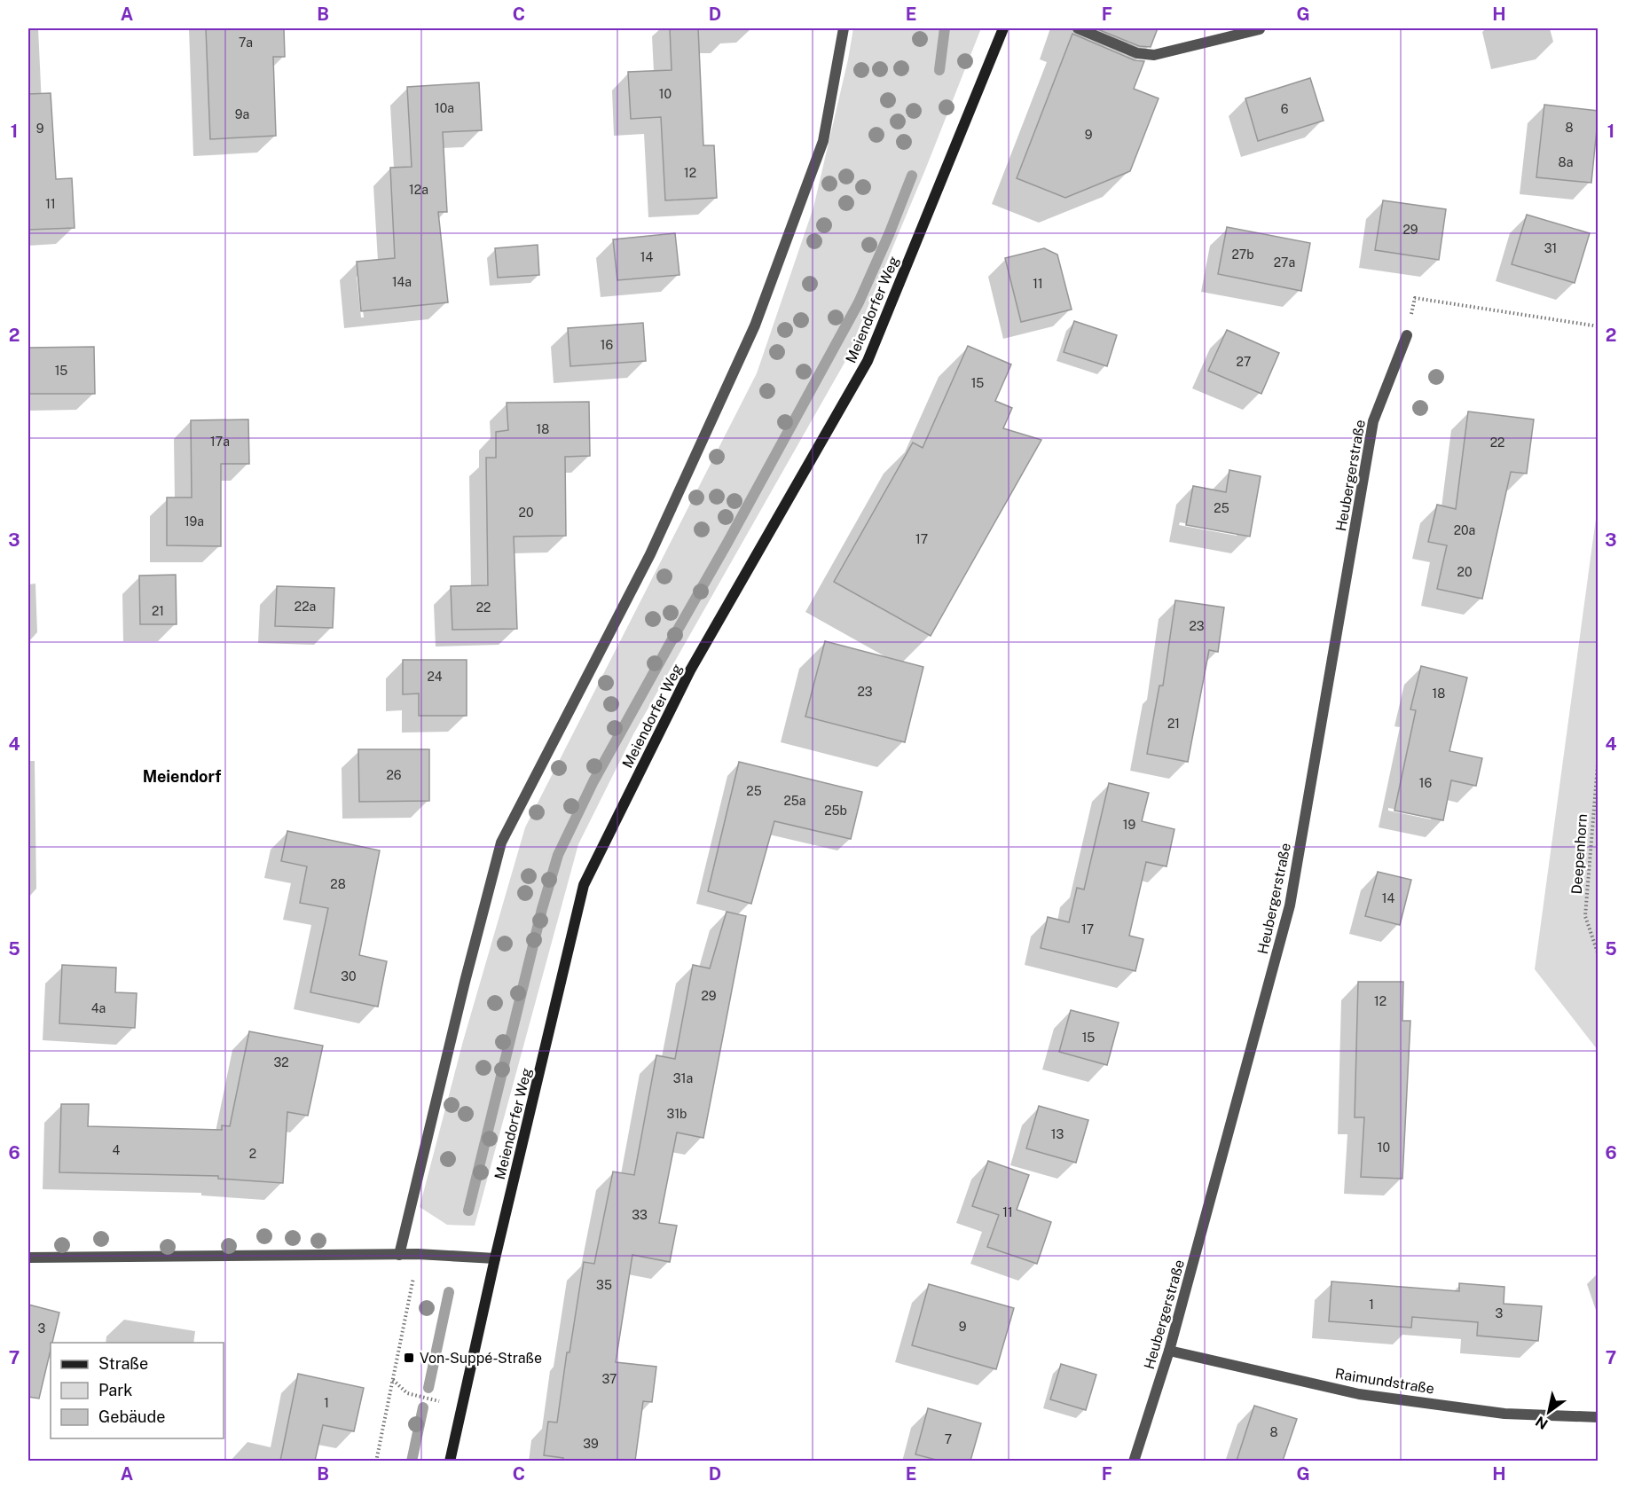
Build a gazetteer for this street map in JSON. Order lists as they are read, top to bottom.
{
  "streets": {
    "street": ["Meiendorfer Weg", "Heubergerstraße", "Raimundstraße"],
    "path": ["Deepenhorn"]
  },
  "crossings": [
    ["Heubergerstraße", "Raimundstraße"]
  ],
  "districts": ["Meiendorf"],
  "places": {
    "transit": ["Von-Suppé-Straße"]
  },
  "house_numbers": [
    "7a",
    "10",
    "10a",
    "6",
    "9a",
    "8",
    "9",
    "9",
    "8a",
    "12",
    "12a",
    "11",
    "29",
    "31",
    "27b",
    "14",
    "27a",
    "14a",
    "11",
    "16",
    "27",
    "15",
    "15",
    "18",
    "17a",
    "22",
    "25",
    "20",
    "19a",
    "20a",
    "17",
    "20",
    "22a",
    "22",
    "21",
    "23",
    "24",
    "23",
    "18",
    "21",
    "26",
    "16",
    "25",
    "25a",
    "25b",
    "19",
    "28",
    "14",
    "17",
    "30",
    "29",
    "12",
    "4a",
    "15",
    "32",
    "31a",
    "31b",
    "13",
    "10",
    "4",
    "2",
    "11",
    "33",
    "35",
    "1",
    "3",
    "9",
    "3",
    "37",
    "1",
    "8",
    "7",
    "39"
  ],
  "legend": ["Straße", "Park", "Gebäude"],
  "north": "bottom left",
  "grid": {
    "columns": [
      "A",
      "B",
      "C",
      "D",
      "E",
      "F",
      "G",
      "H"
    ],
    "rows": [
      "1",
      "2",
      "3",
      "4",
      "5",
      "6",
      "7"
    ]
  }
}
